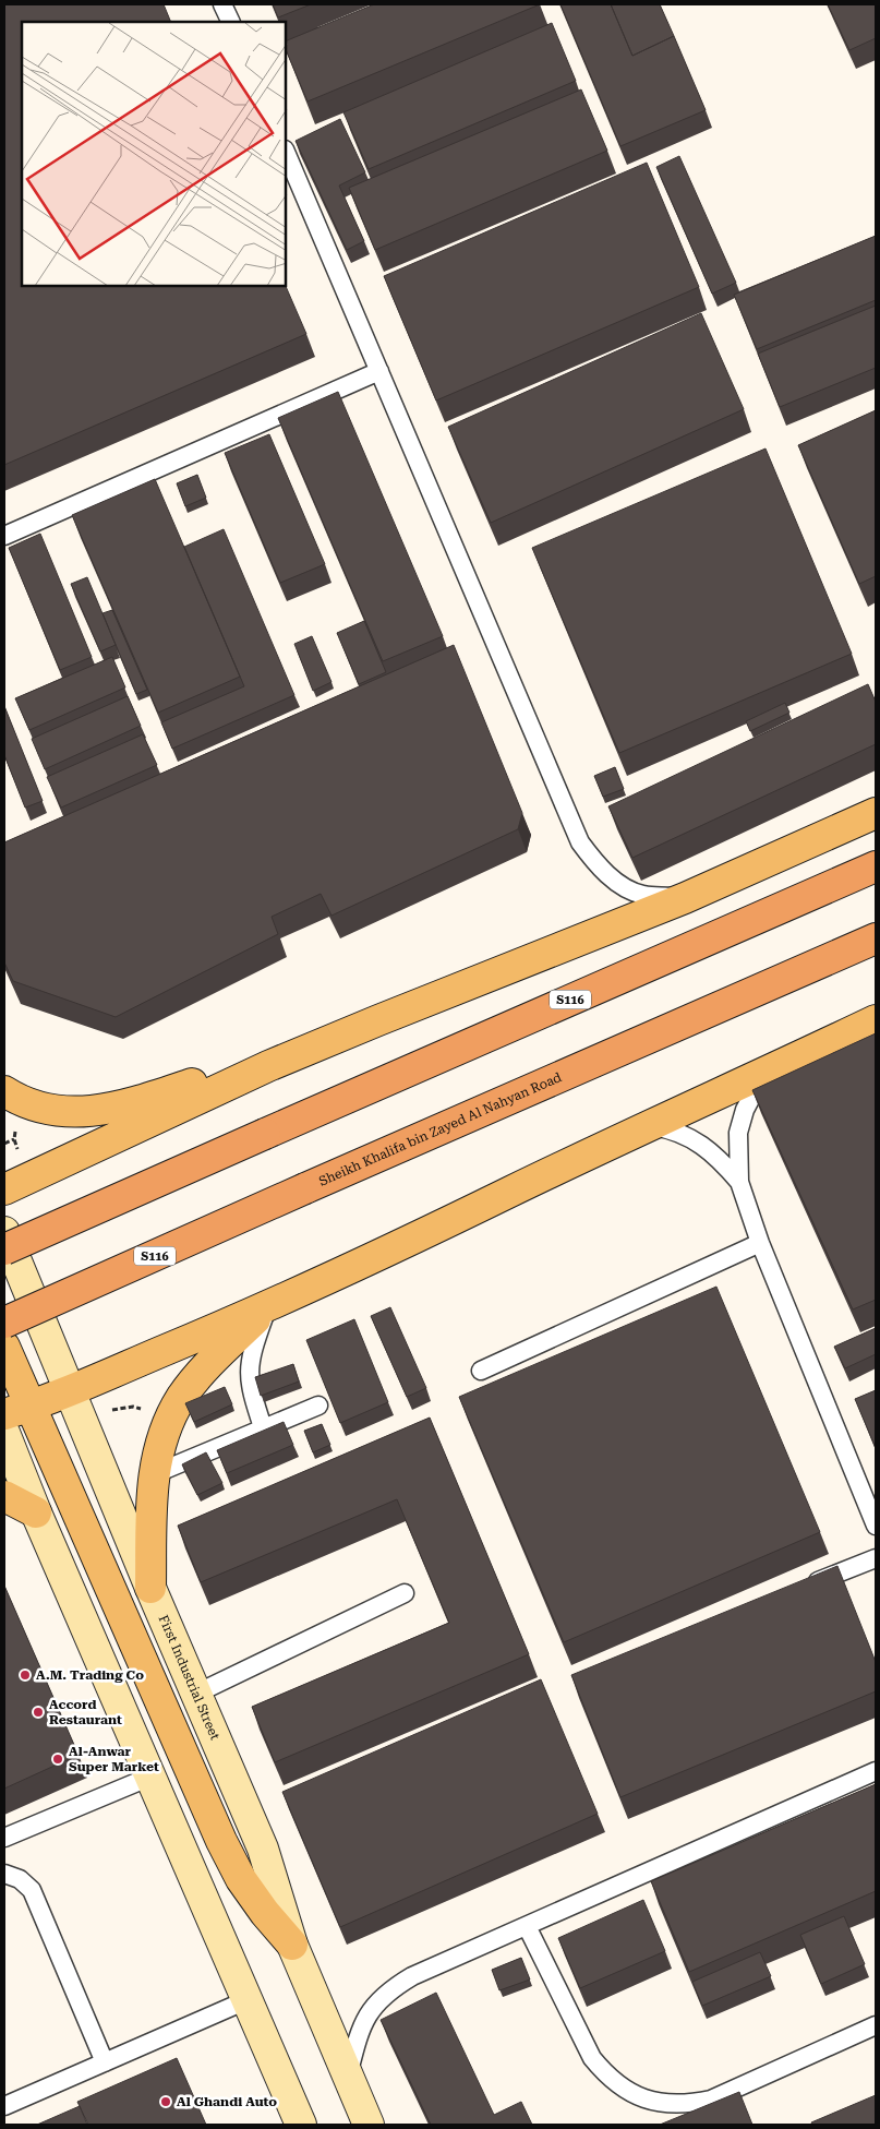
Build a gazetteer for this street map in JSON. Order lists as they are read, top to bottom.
{
  "streets": {
    "highway": ["S116", "Sheikh Khalifa bin Zayed Al Nahyan Road"],
    "main road": ["First Industrial Street"]
  },
  "places": [
    "A.M. Trading Co",
    "Accord Restaurant",
    "Al-Anwar Super Market",
    "Al Ghandi Auto"
  ]
}
